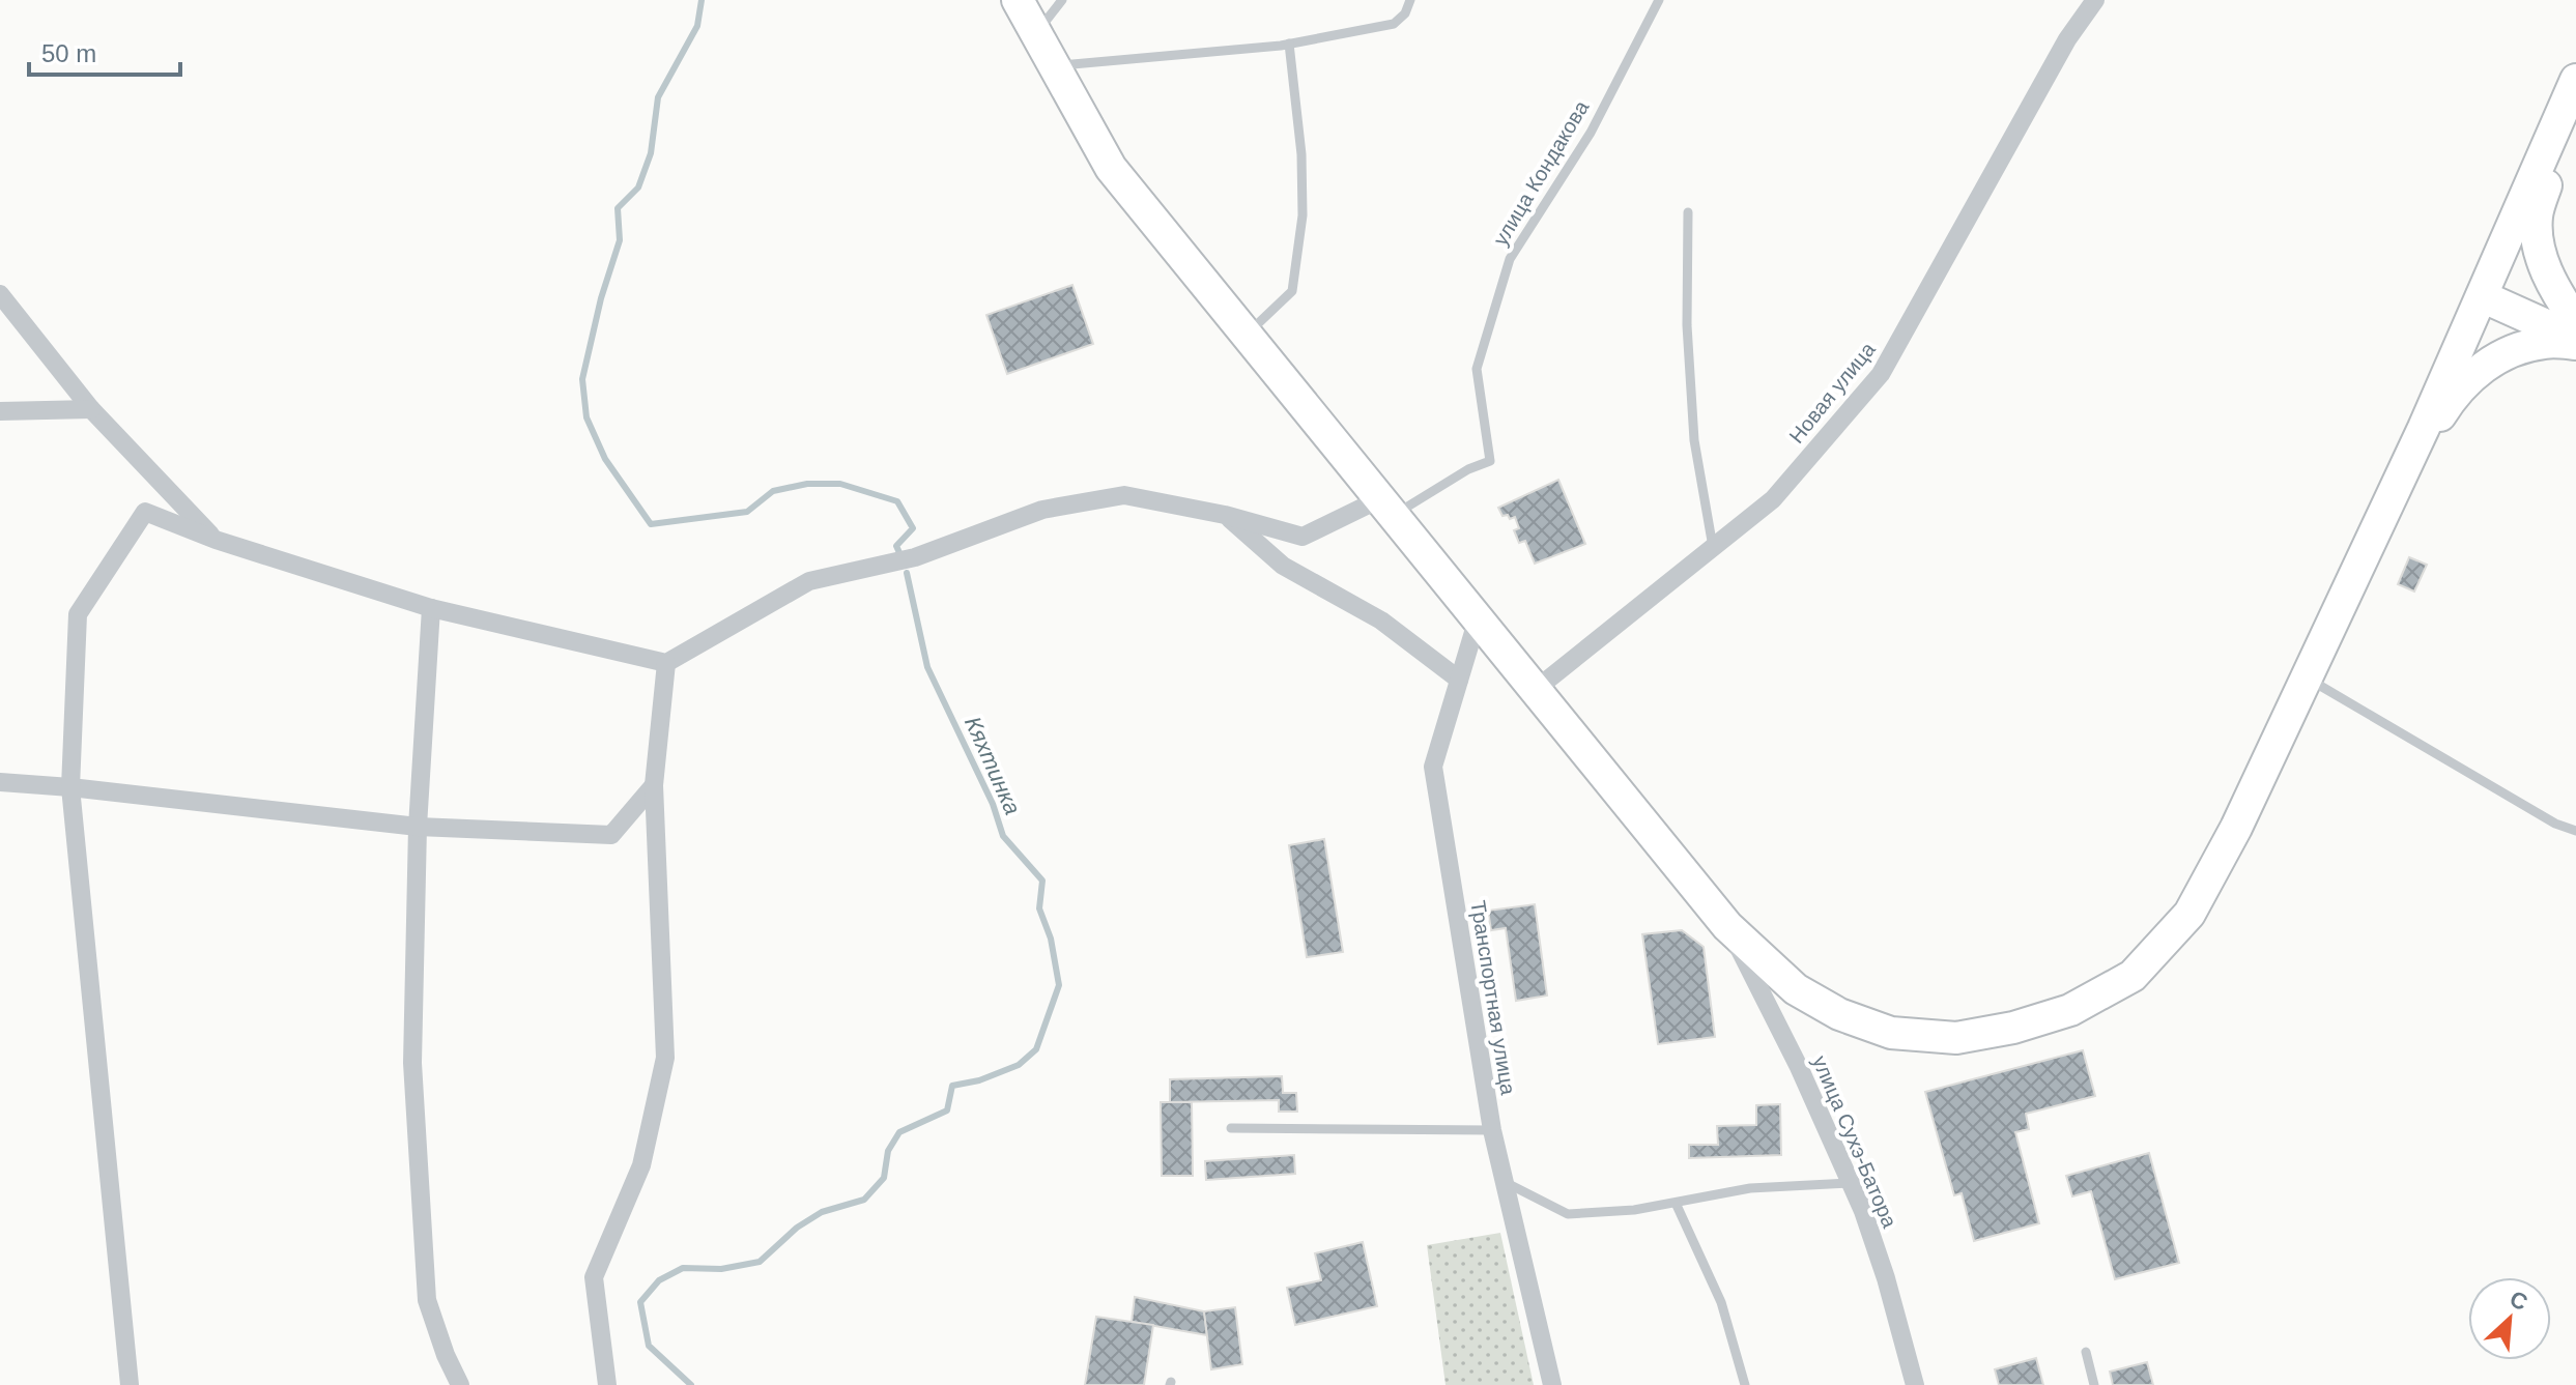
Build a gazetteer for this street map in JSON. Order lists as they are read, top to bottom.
{
  "streets": {
    "street": ["Новая улица", "Транспортная улица", "улица Сухэ-Батора"],
    "lane": ["улица Кондакова"]
  },
  "water": ["Кяхтинка"],
  "scale_bar": "50 m",
  "north": "top right"
}
